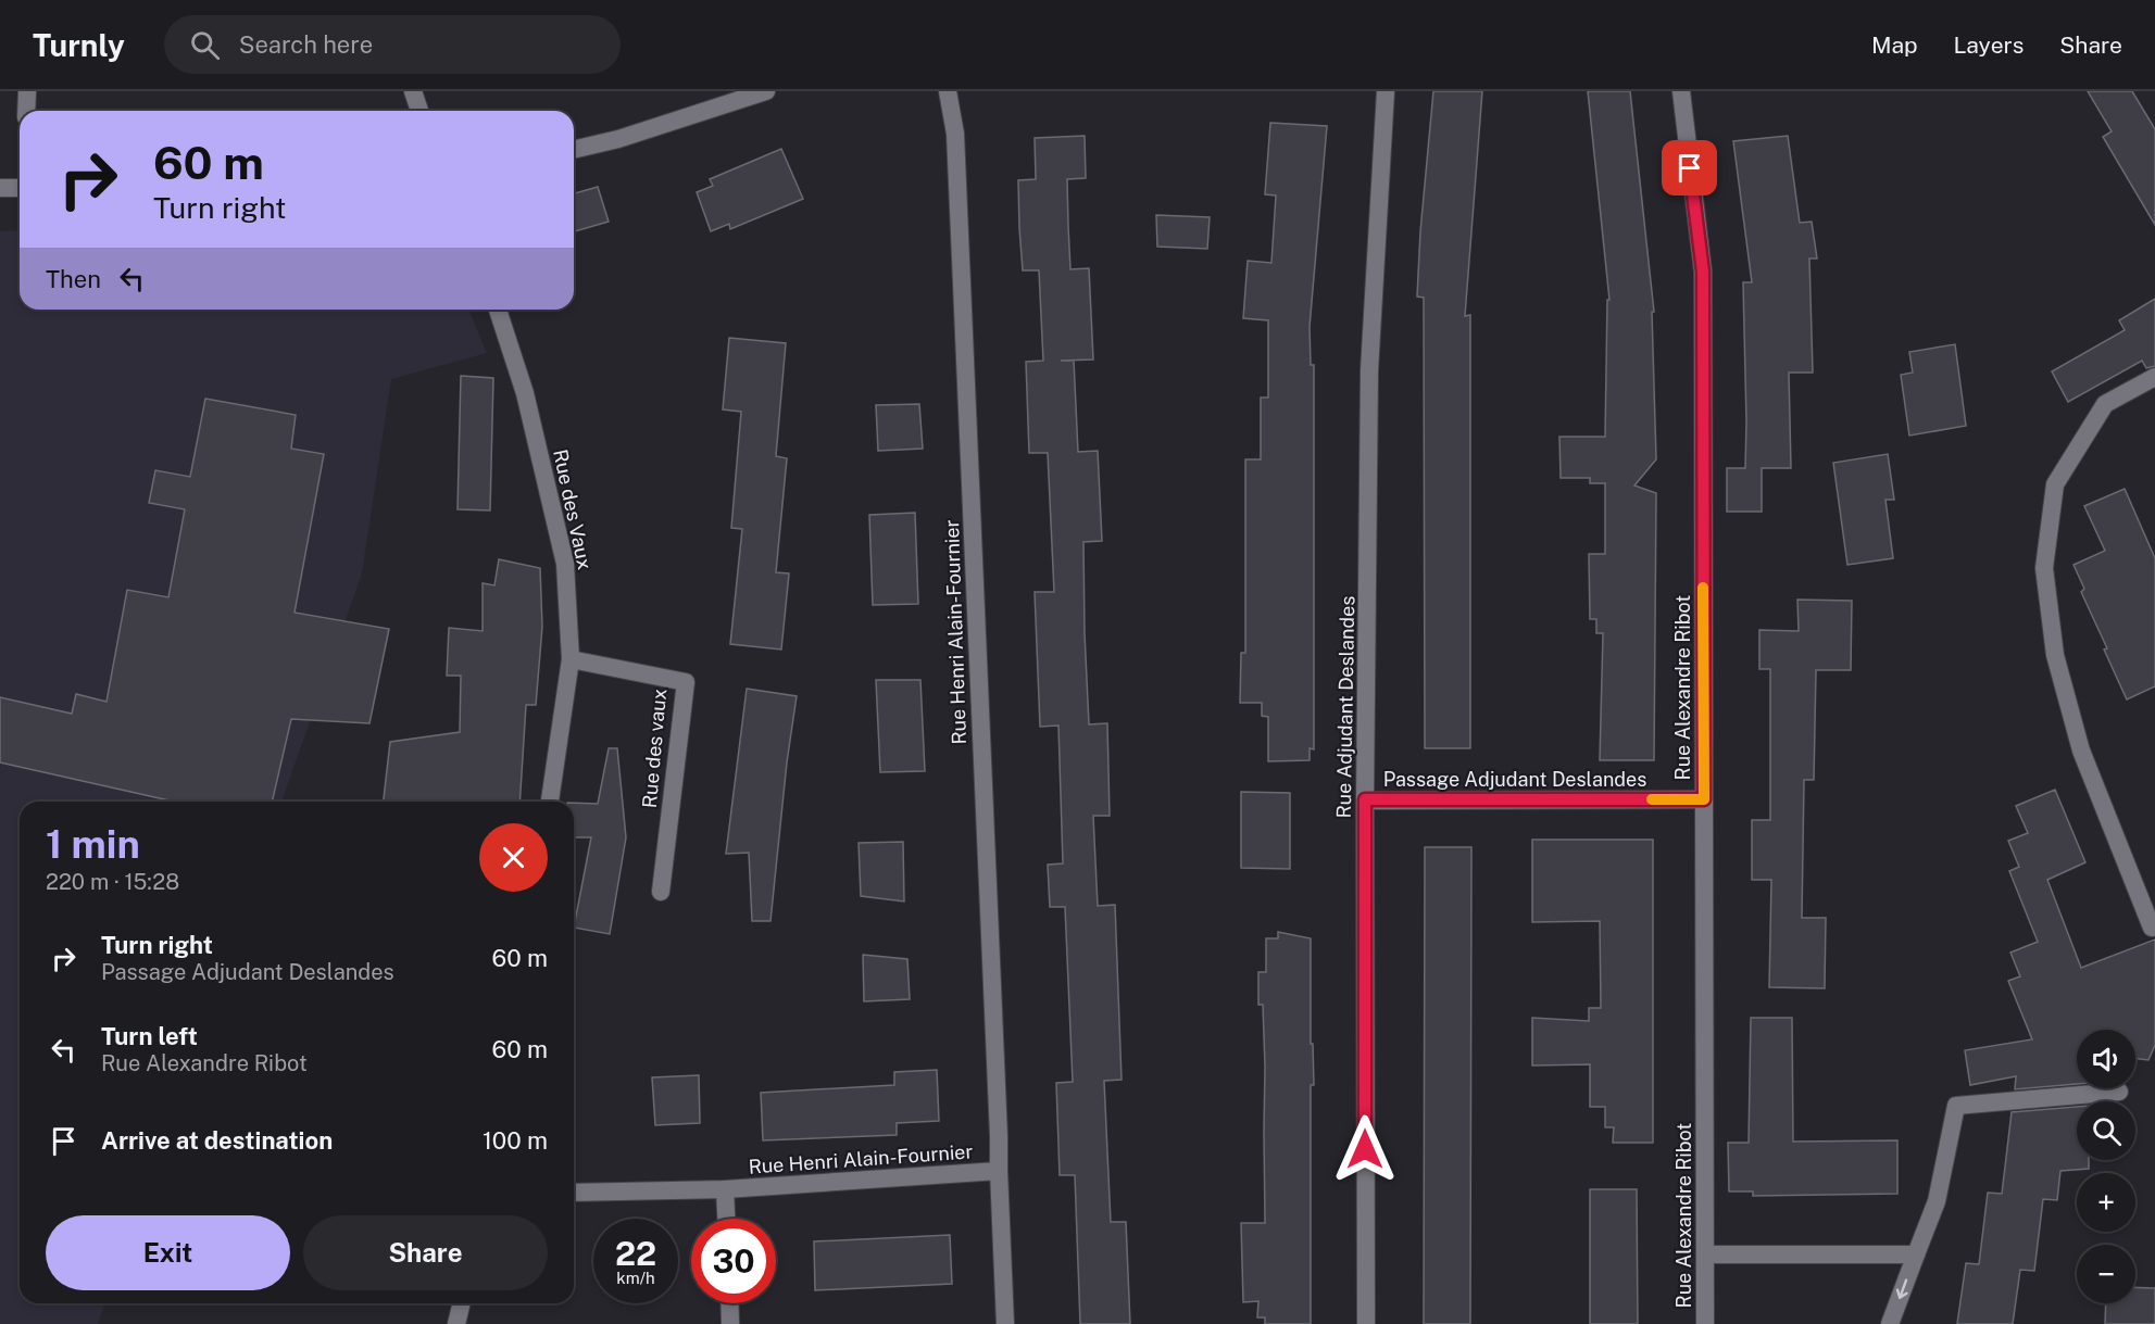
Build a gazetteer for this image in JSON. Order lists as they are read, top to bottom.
{
  "streets": {
    "street": [
      "Rue des Vaux",
      "Rue Henri Alain-Fournier",
      "Rue Alexandre Ribot",
      "Rue Adjudant Deslandes",
      "Rue des vaux",
      "Passage Adjudant Deslandes"
    ]
  },
  "crossings": [
    ["Rue des Vaux", "Rue des vaux"],
    ["Rue Alexandre Ribot", "Passage Adjudant Deslandes"],
    ["Rue Adjudant Deslandes", "Passage Adjudant Deslandes"]
  ],
  "page": {
    "header": "Turnly",
    "search": "Search here",
    "nav": ["Map", "Layers", "Share"],
    "turn": ["60 m", "Turn right"],
    "then": "Then",
    "heading": ["1 min", "220 m · 15:28"],
    "list": [
      {
        "name": "Turn right",
        "note": "Passage Adjudant Deslandes",
        "value": "60 m"
      },
      {
        "name": "Turn left",
        "note": "Rue Alexandre Ribot",
        "value": "60 m"
      },
      {
        "name": "Arrive at destination",
        "value": "100 m"
      }
    ],
    "map_buttons": ["+", "−"],
    "buttons": ["Exit", "Share"],
    "speed": "22 km/h",
    "limit": "30"
  }
}
